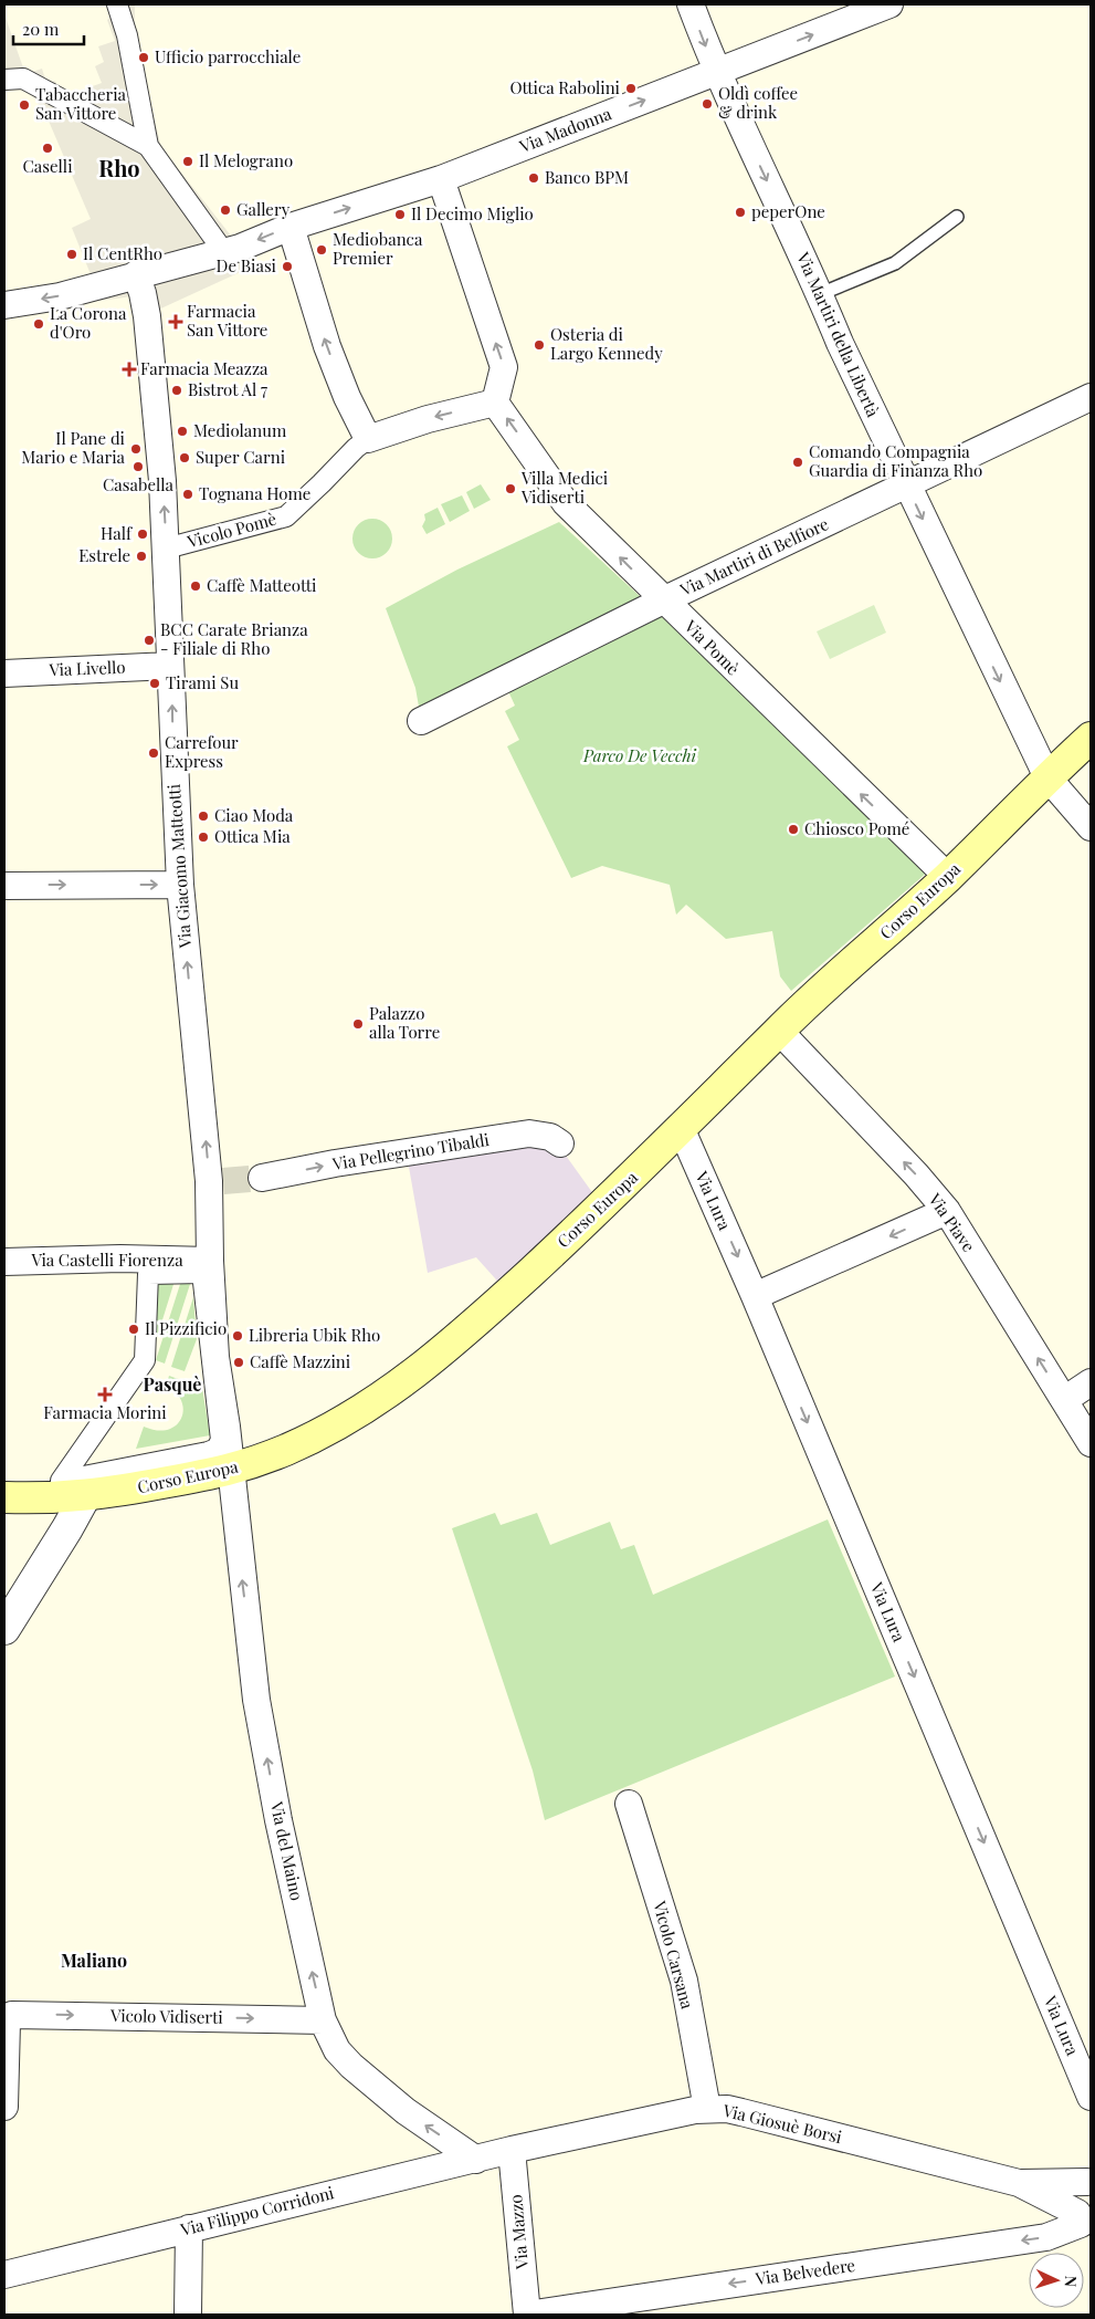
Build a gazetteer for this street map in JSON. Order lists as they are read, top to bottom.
{
  "streets": {
    "main road": ["Corso Europa"],
    "street": [
      "Via Madonna",
      "Via Martiri della Libertà",
      "Vicolo Pomè",
      "Via Martiri di Belfiore",
      "Via Pomè",
      "Via Livello",
      "Via Giacomo Matteotti",
      "Via Pellegrino Tibaldi",
      "Via Lura",
      "Via Piave",
      "Via Castelli Fiorenza",
      "Via del Maino",
      "Vicolo Carsana",
      "Vicolo Vidiserti",
      "Via Giosuè Borsi",
      "Via Filippo Corridoni",
      "Via Mazzo",
      "Via Belvedere"
    ]
  },
  "crossings": [
    ["Via Madonna", "Via Martiri della Libertà"],
    ["Via Madonna", "Via Giacomo Matteotti"],
    ["Via Martiri della Libertà", "Via Martiri di Belfiore"],
    ["Via Martiri della Libertà", "Corso Europa"],
    ["Vicolo Pomè", "Via Pomè"],
    ["Vicolo Pomè", "Via Giacomo Matteotti"],
    ["Via Martiri di Belfiore", "Via Pomè"],
    ["Via Pomè", "Corso Europa"],
    ["Via Livello", "Via Giacomo Matteotti"],
    ["Via Giacomo Matteotti", "Via Castelli Fiorenza"],
    ["Via Giacomo Matteotti", "Via del Maino"],
    ["Corso Europa", "Via Lura"],
    ["Corso Europa", "Via Piave"],
    ["Corso Europa", "Via del Maino"],
    ["Via Castelli Fiorenza", "Via del Maino"],
    ["Via del Maino", "Vicolo Vidiserti"],
    ["Via del Maino", "Via Filippo Corridoni"],
    ["Vicolo Carsana", "Via Giosuè Borsi"],
    ["Via Giosuè Borsi", "Via Filippo Corridoni"],
    ["Via Giosuè Borsi", "Via Mazzo"],
    ["Via Giosuè Borsi", "Via Belvedere"],
    ["Via Filippo Corridoni", "Via Mazzo"],
    ["Via Mazzo", "Via Belvedere"]
  ],
  "one_way": [
    "Via Martiri della Libertà",
    "Vicolo Pomè",
    "Via Pomè",
    "Via Giacomo Matteotti",
    "Via Pellegrino Tibaldi",
    "Via Lura",
    "Via Piave",
    "Via del Maino",
    "Vicolo Vidiserti",
    "Via Belvedere"
  ],
  "districts": ["Rho", "Pasquè", "Maliano"],
  "parks": ["Parco De Vecchi"],
  "places": {
    "other": [
      "Ufficio parrocchiale",
      "Ottica Rabolini",
      "Oldì coffee & drink",
      "Tabaccheria San Vittore",
      "Caselli",
      "Il Melograno",
      "Banco BPM",
      "Gallery",
      "peperOne",
      "Il Decimo Miglio",
      "Mediobanca Premier",
      "Il CentRho",
      "De Biasi",
      "La Corona d'Oro",
      "Osteria di Largo Kennedy",
      "Bistrot Al 7",
      "Mediolanum",
      "Il Pane di Mario e Maria",
      "Super Carni",
      "Comando Compagnia Guardia di Finanza Rho",
      "Casabella",
      "Villa Medici Vidiserti",
      "Tognana Home",
      "Half",
      "Estrele",
      "Caffè Matteotti",
      "BCC Carate Brianza - Filiale di Rho",
      "Tirami Su",
      "Carrefour Express",
      "Ciao Moda",
      "Chiosco Pomé",
      "Ottica Mia",
      "Palazzo alla Torre",
      "Il Pizzificio",
      "Libreria Ubik Rho",
      "Caffè Mazzini"
    ],
    "health": ["Farmacia San Vittore", "Farmacia Meazza", "Farmacia Morini"]
  },
  "scale_bar": "20 m",
  "north": "right"
}
